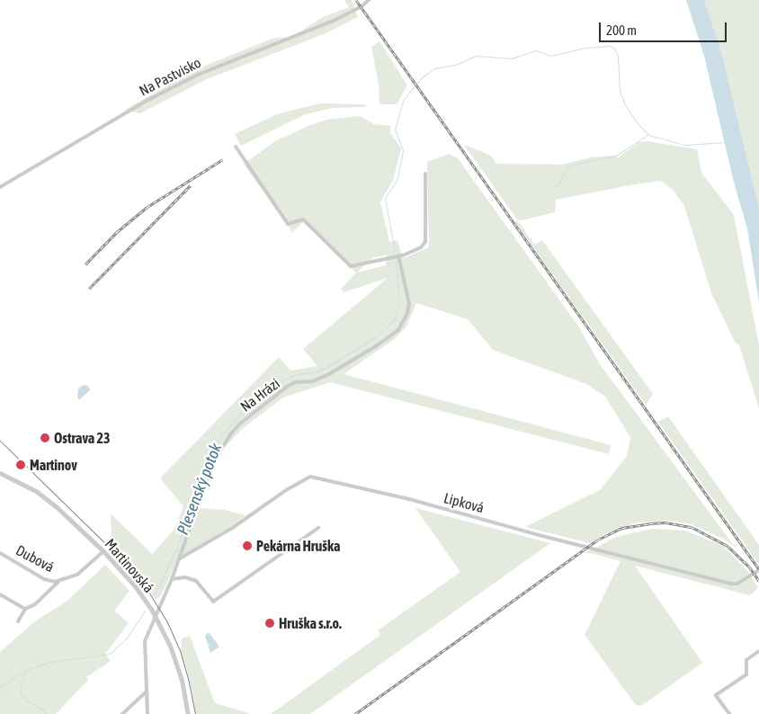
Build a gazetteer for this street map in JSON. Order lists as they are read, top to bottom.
{
  "streets": {
    "street": [
      "Na Pastvisko",
      "Na Hrázi",
      "Lipková",
      "Dubová",
      "Martinovská"
    ]
  },
  "crossings": [
    ["Na Hrázi", "Lipková"],
    ["Na Hrázi", "Martinovská"],
    ["Dubová", "Martinovská"]
  ],
  "water": ["Plesenský potok"],
  "places": [
    "Ostrava 23",
    "Martinov",
    "Pekárna Hruška",
    "Hruška s.r.o."
  ],
  "scale_bar": "200 m"
}
